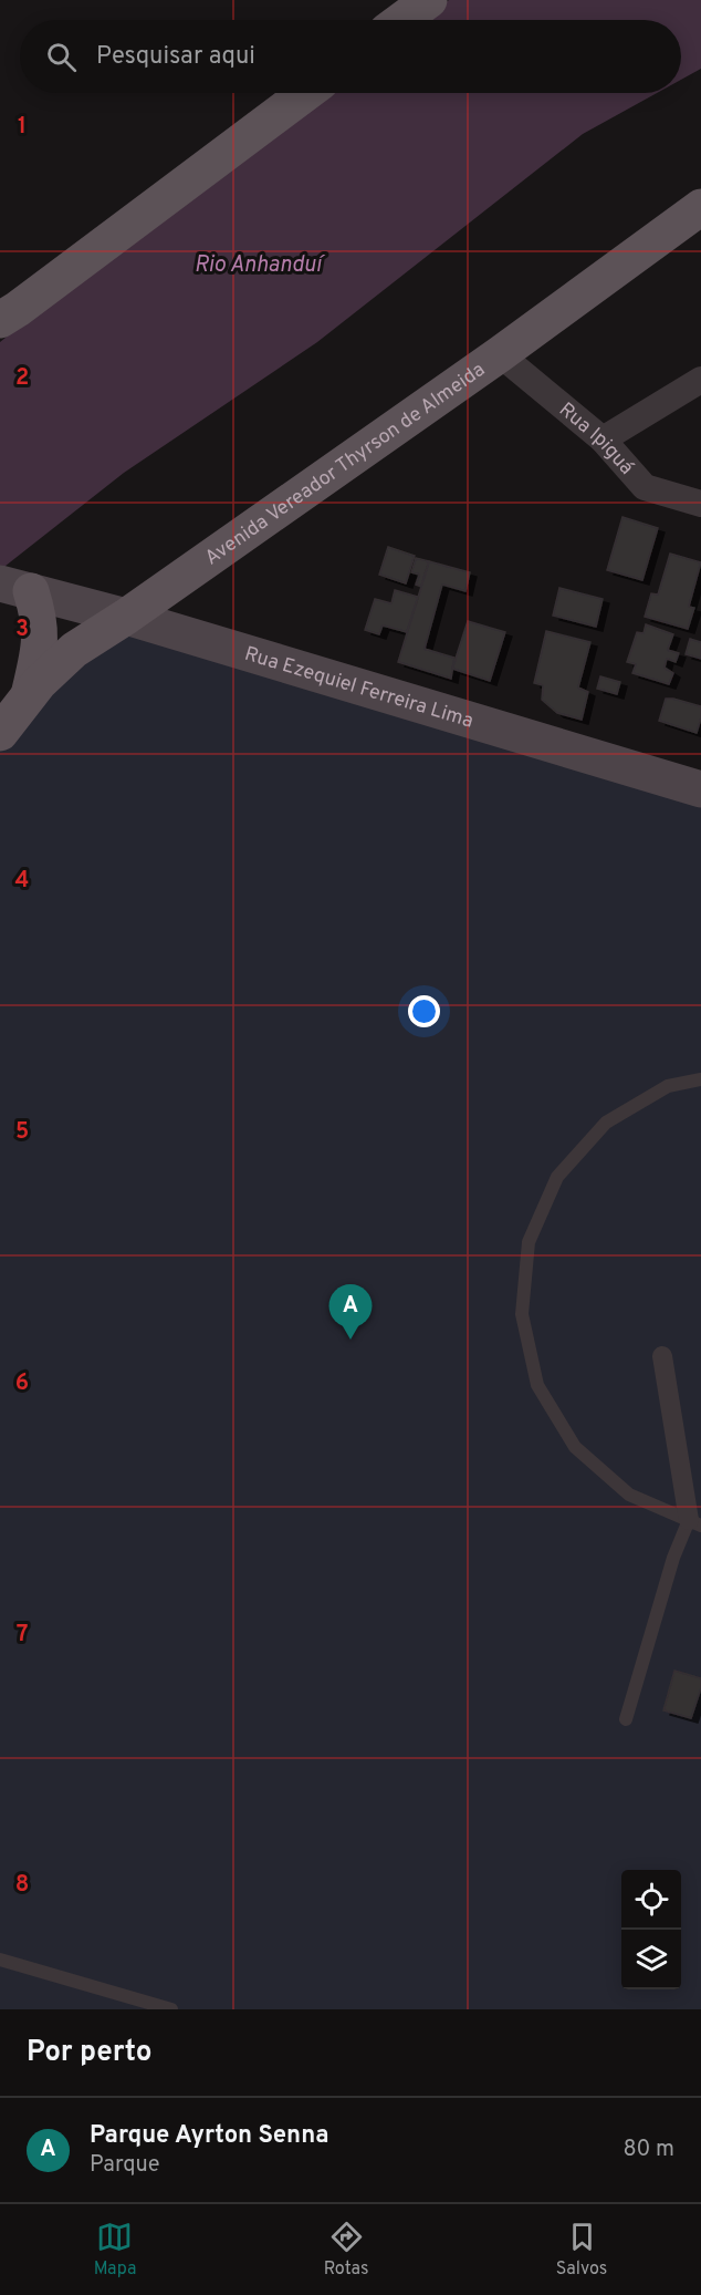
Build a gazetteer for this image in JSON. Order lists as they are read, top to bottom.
{
  "streets": {
    "main road": ["Avenida Vereador Thyrson de Almeida", "Rua Ezequiel Ferreira Lima"],
    "street": ["Rua Ipiguá"]
  },
  "crossings": [
    ["Rua Ipiguá", "Avenida Vereador Thyrson de Almeida"],
    ["Avenida Vereador Thyrson de Almeida", "Rua Ezequiel Ferreira Lima"]
  ],
  "water": ["Rio Anhanduí"],
  "page": {
    "search": "Pesquisar aqui",
    "pins": "A",
    "heading": "Por perto",
    "list": [
      {
        "mark": "A",
        "name": "Parque Ayrton Senna",
        "note": "Parque",
        "value": "80 m"
      }
    ],
    "nav": ["Mapa", "Rotas", "Salvos"]
  },
  "grid": {
    "rows": [
      "1",
      "2",
      "3",
      "4",
      "5",
      "6",
      "7",
      "8"
    ]
  }
}
